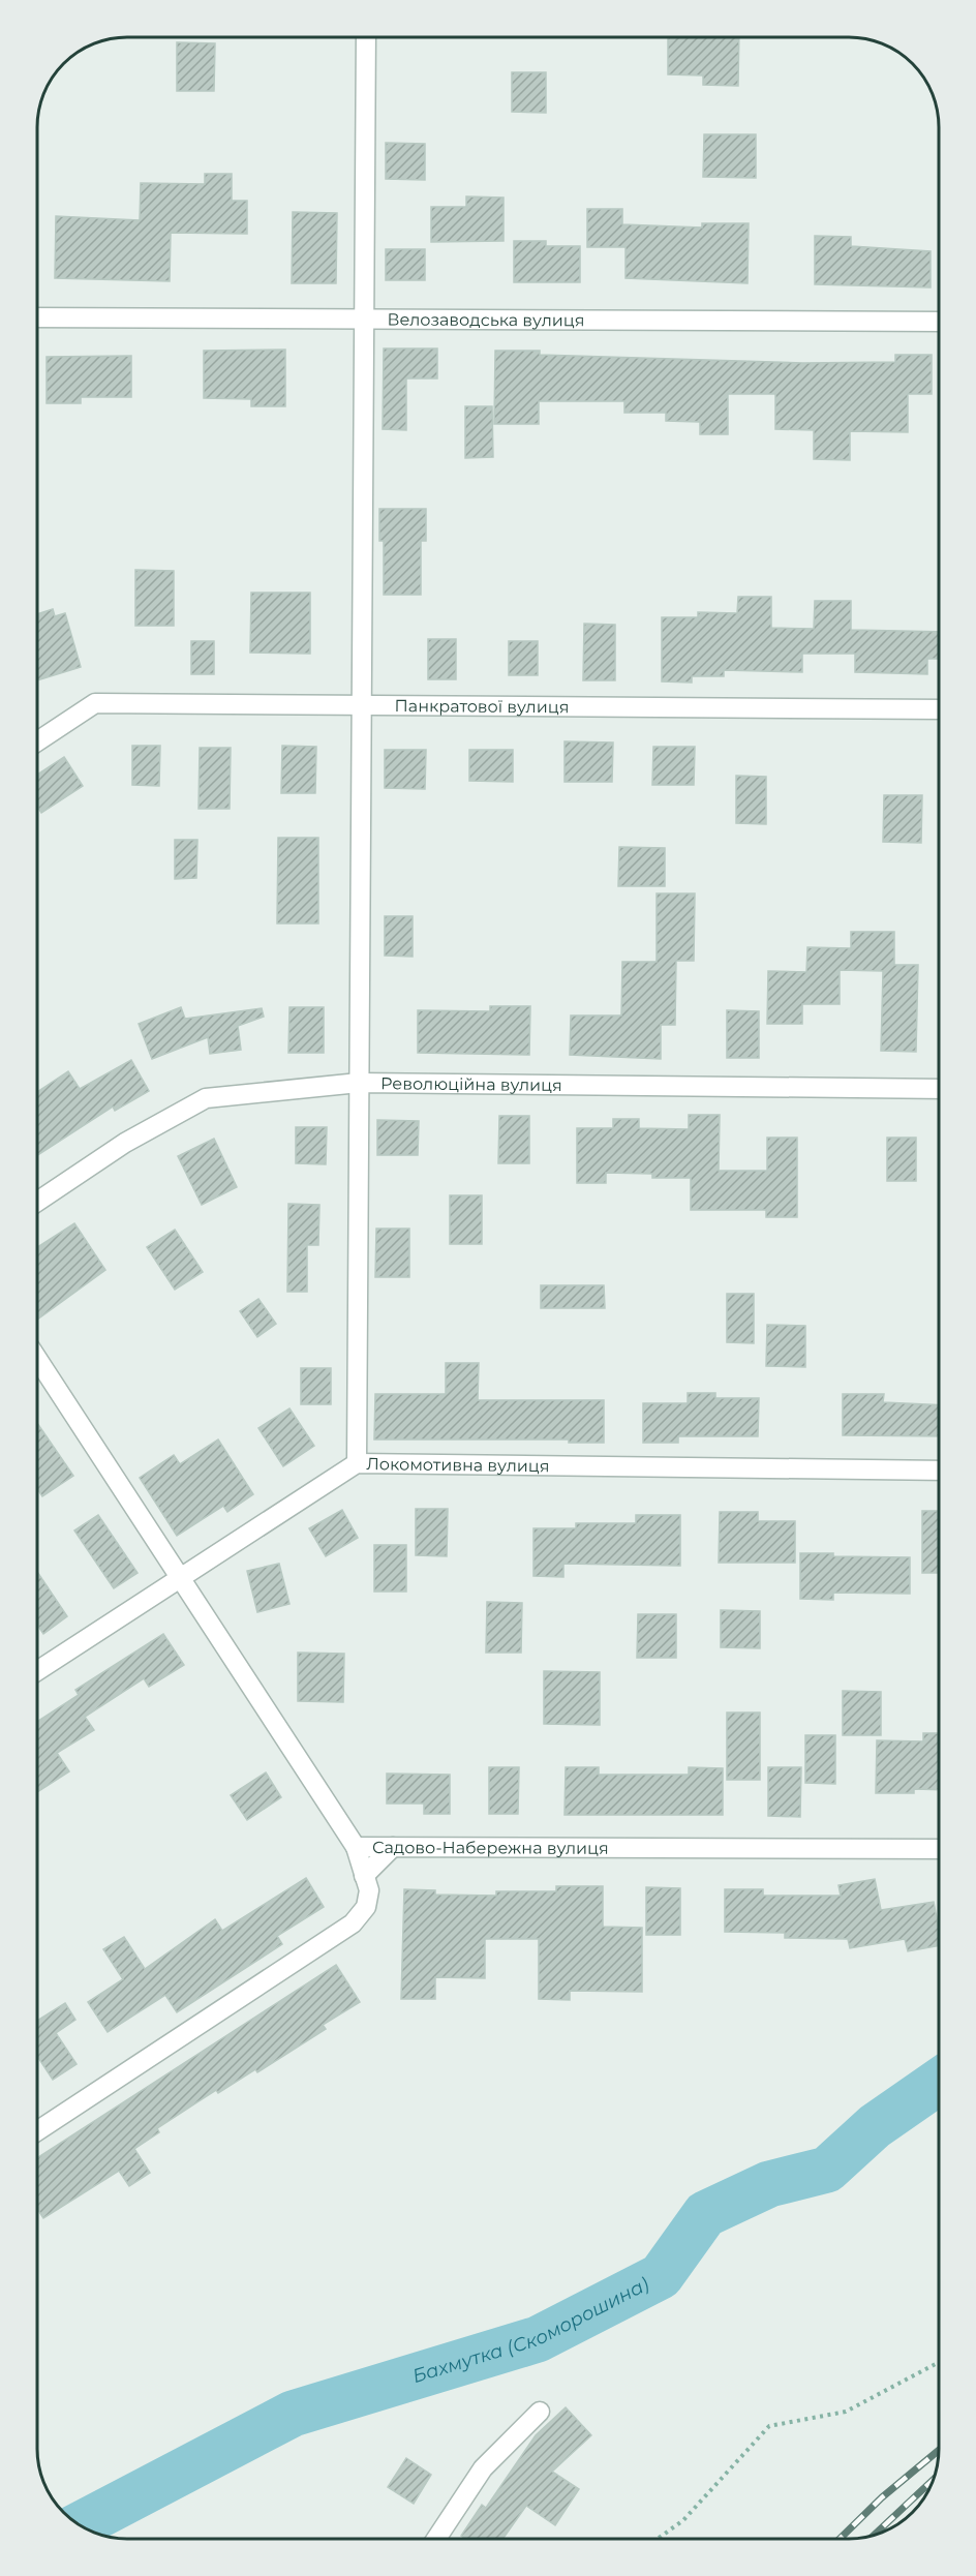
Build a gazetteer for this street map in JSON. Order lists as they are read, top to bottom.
{
  "streets": {
    "street": [
      "Велозаводська вулиця",
      "Панкратової вулиця",
      "Революційна вулиця",
      "Локомотивна вулиця",
      "Садово-Набережна вулиця"
    ]
  },
  "water": ["Бахмутка (Скоморошина)"]
}
